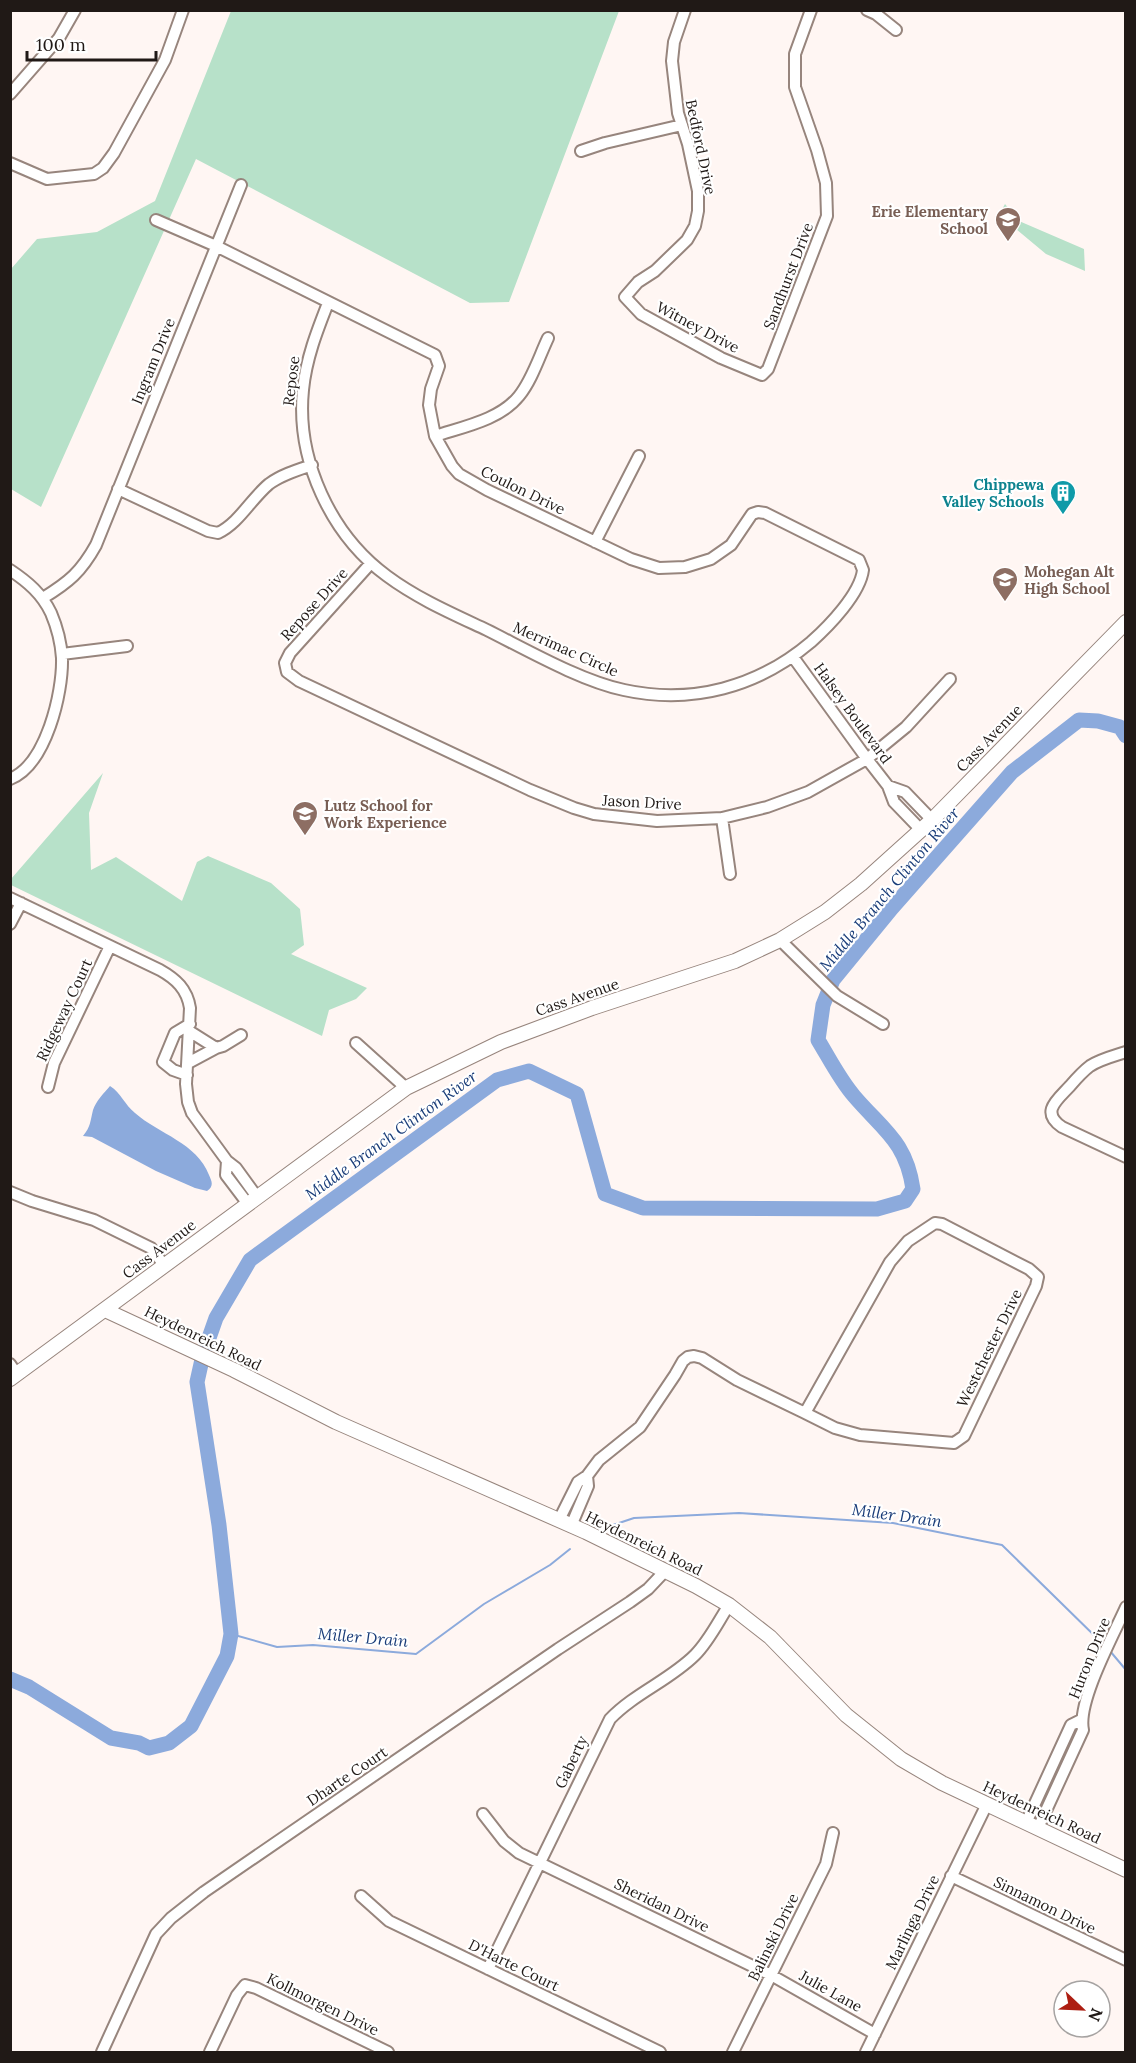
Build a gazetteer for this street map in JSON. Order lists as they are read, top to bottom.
{
  "streets": {
    "main road": ["Cass Avenue", "Heydenreich Road"],
    "street": [
      "Bedford Drive",
      "Sandhurst Drive",
      "Witney Drive",
      "Ingram Drive",
      "Repose",
      "Coulon Drive",
      "Repose Drive",
      "Merrimac Circle",
      "Halsey Boulevard",
      "Jason Drive",
      "Ridgeway Court",
      "Westchester Drive",
      "Huron Drive",
      "Gaberty",
      "Dharte Court",
      "Sheridan Drive",
      "Sinnamon Drive",
      "Marlinga Drive",
      "Balinski Drive",
      "D'Harte Court",
      "Julie Lane",
      "Kollmorgen Drive"
    ]
  },
  "crossings": [
    ["Bedford Drive", "Witney Drive"],
    ["Sandhurst Drive", "Witney Drive"],
    ["Ingram Drive", "Coulon Drive"],
    ["Repose", "Coulon Drive"],
    ["Repose", "Merrimac Circle"],
    ["Coulon Drive", "Merrimac Circle"],
    ["Repose Drive", "Merrimac Circle"],
    ["Repose Drive", "Jason Drive"],
    ["Merrimac Circle", "Halsey Boulevard"],
    ["Halsey Boulevard", "Cass Avenue"],
    ["Halsey Boulevard", "Jason Drive"],
    ["Cass Avenue", "Heydenreich Road"],
    ["Heydenreich Road", "Westchester Drive"],
    ["Heydenreich Road", "Huron Drive"],
    ["Heydenreich Road", "Gaberty"],
    ["Heydenreich Road", "Dharte Court"],
    ["Heydenreich Road", "Marlinga Drive"],
    ["Gaberty", "Sheridan Drive"],
    ["Gaberty", "D'Harte Court"],
    ["Sheridan Drive", "Balinski Drive"],
    ["Sheridan Drive", "Julie Lane"],
    ["Sinnamon Drive", "Marlinga Drive"],
    ["Marlinga Drive", "Julie Lane"],
    ["Balinski Drive", "Julie Lane"]
  ],
  "water": ["Middle Branch Clinton River", "Miller Drain"],
  "places": {
    "school or university": ["Erie Elementary School", "Mohegan Alt High School", "Lutz School for Work Experience"],
    "building": ["Chippewa Valley Schools"]
  },
  "scale_bar": "100 m",
  "north": "bottom right"
}
